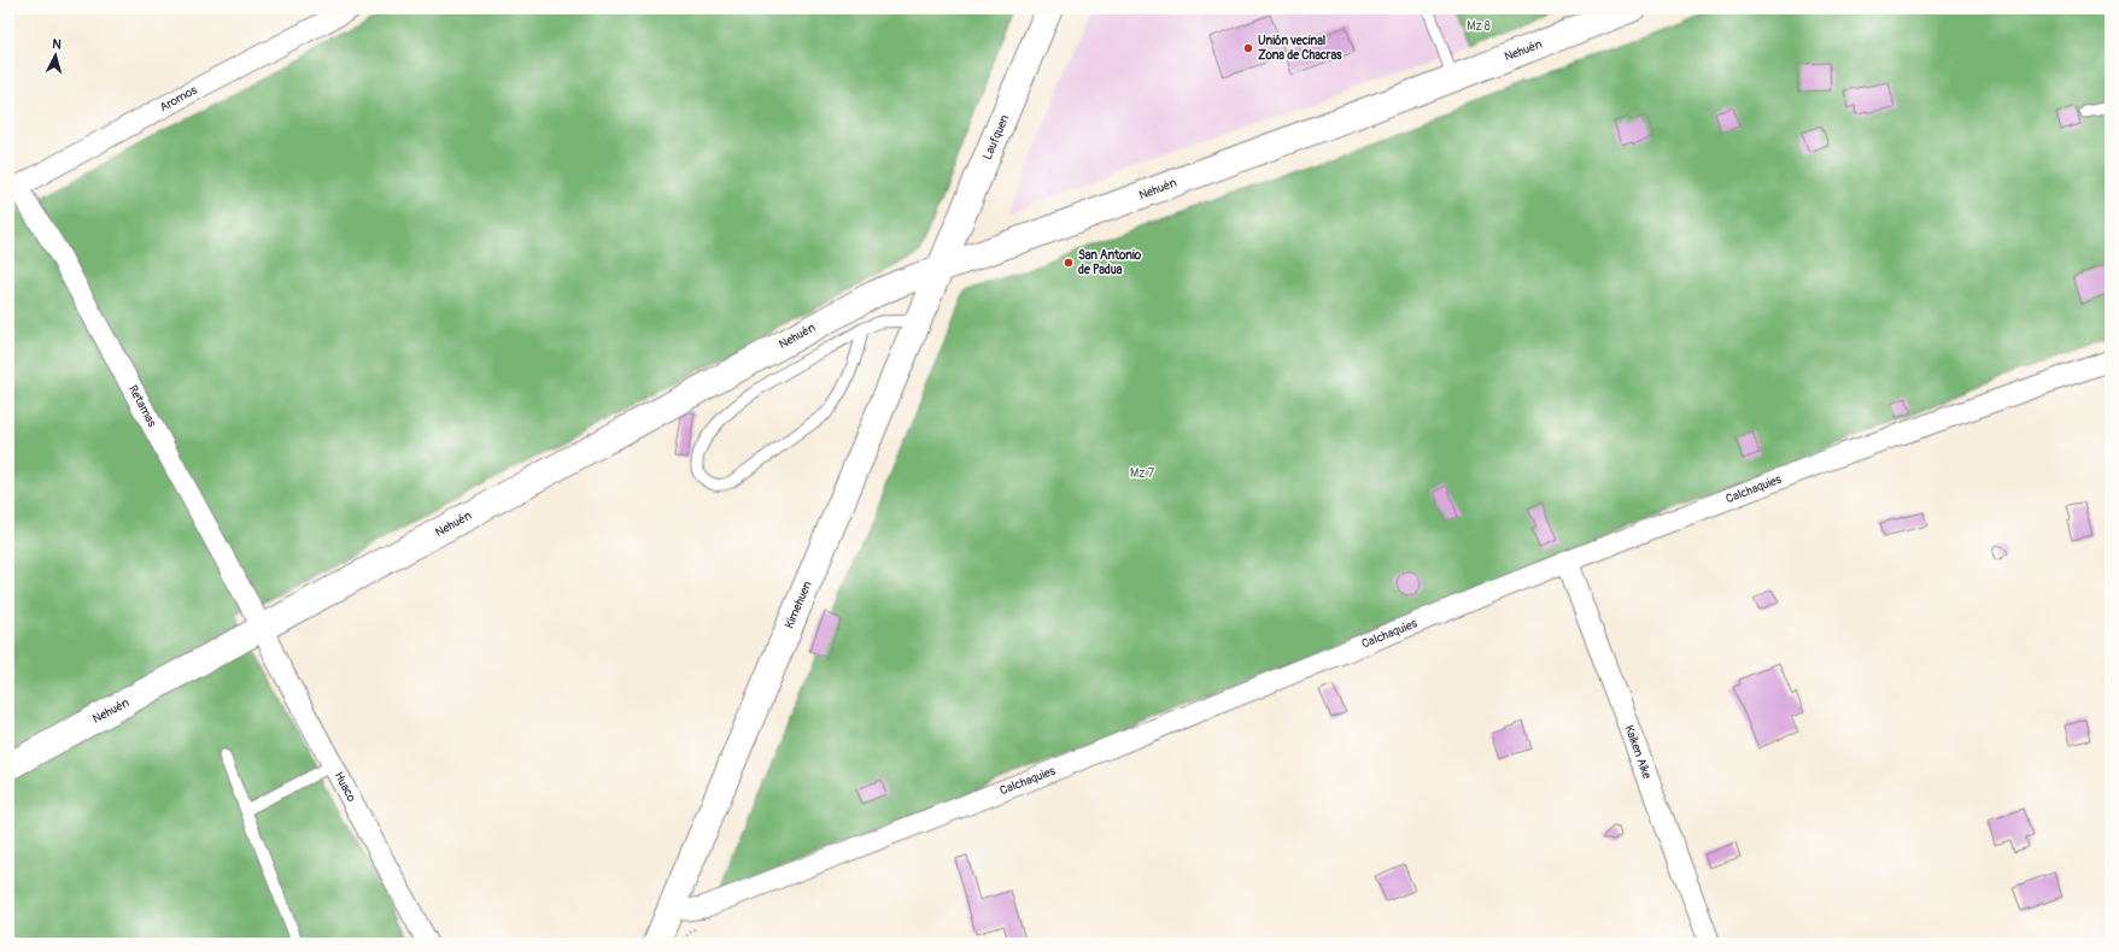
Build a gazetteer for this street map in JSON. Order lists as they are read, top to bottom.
{
  "streets": {
    "street": [
      "Nehuén",
      "Aromos",
      "Laufquen",
      "Retamas",
      "Calchaquies",
      "Kimehuen",
      "Kaiken Aike",
      "Huaco"
    ]
  },
  "crossings": [
    ["Nehuén", "Laufquen"],
    ["Nehuén", "Retamas"],
    ["Nehuén", "Kimehuen"],
    ["Nehuén", "Huaco"],
    ["Aromos", "Retamas"],
    ["Laufquen", "Kimehuen"],
    ["Retamas", "Huaco"],
    ["Calchaquies", "Kimehuen"],
    ["Calchaquies", "Kaiken Aike"]
  ],
  "parks": ["Mz 8", "Mz 7"],
  "places": ["Unión vecinal Zona de Chacras", "San Antonio de Padua"],
  "north": "top"
}
